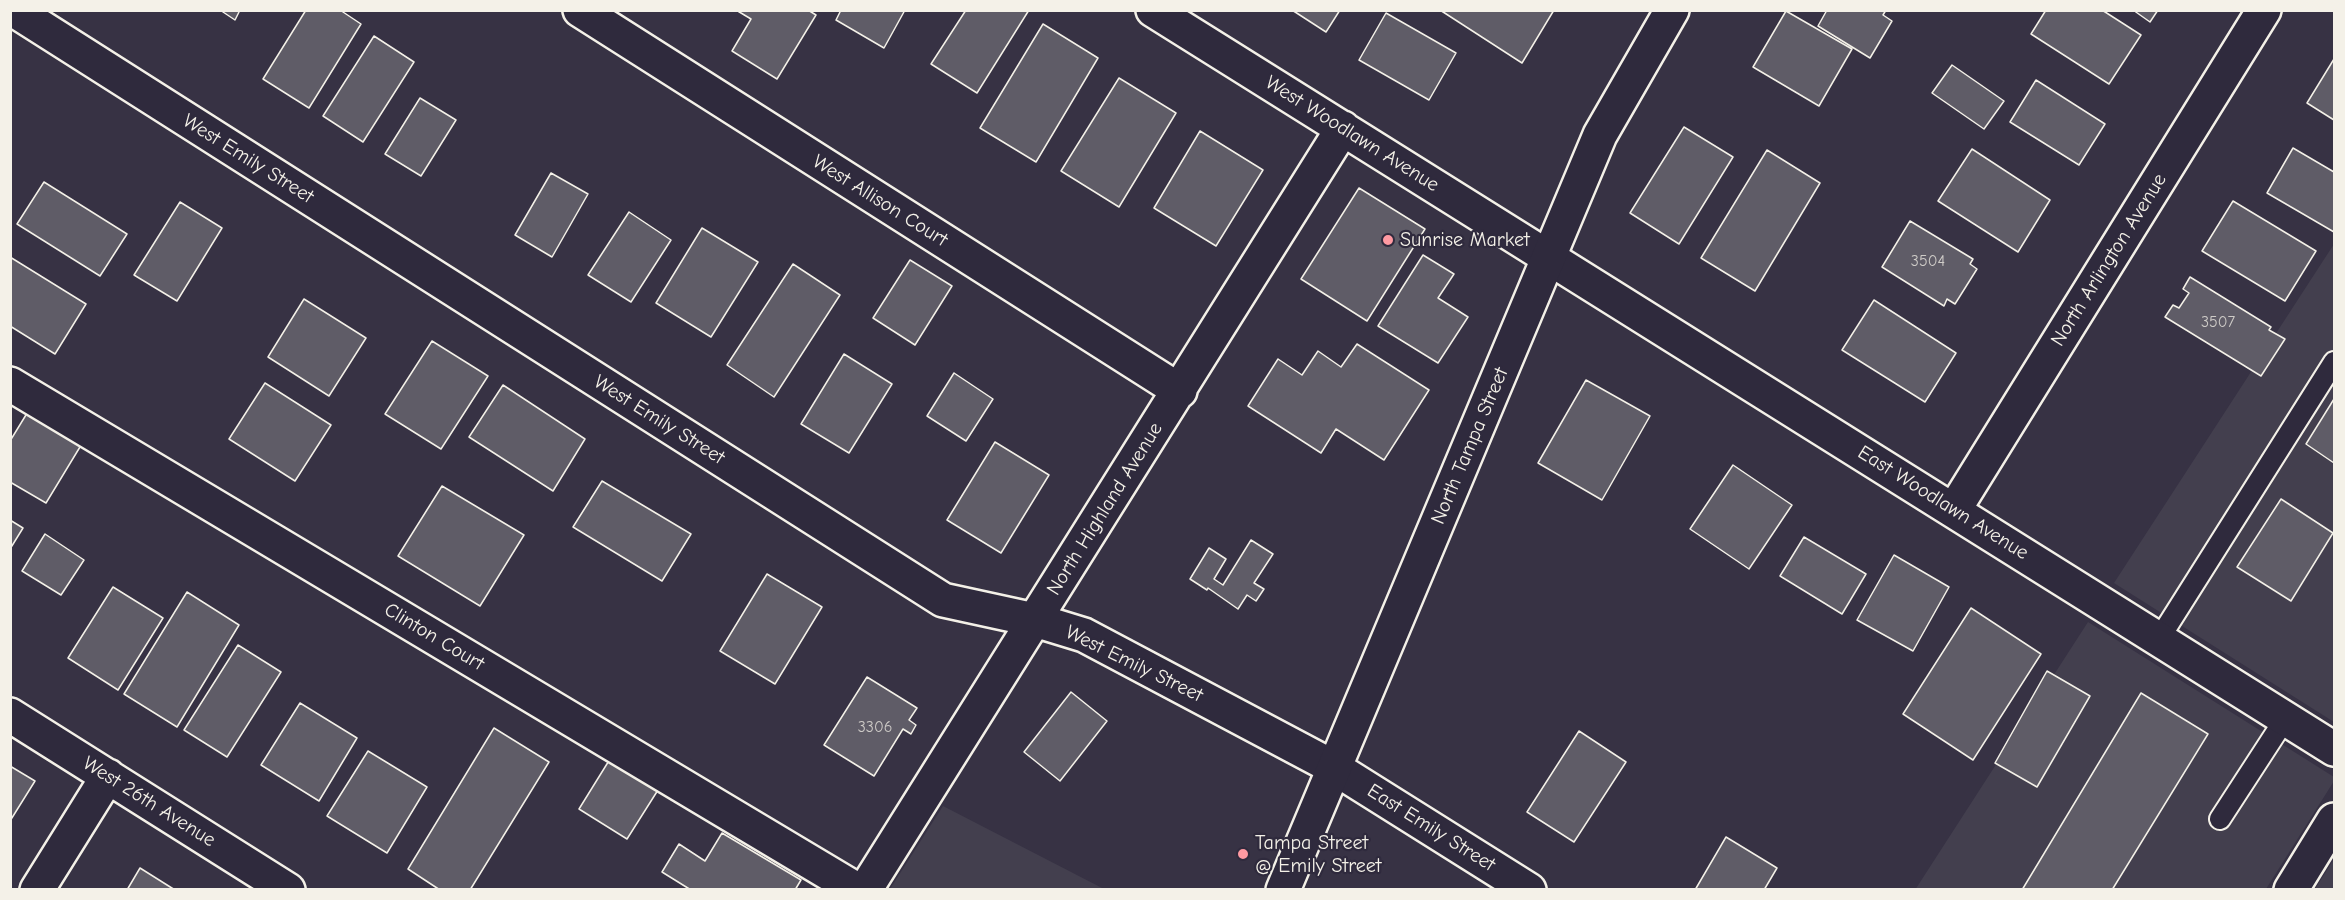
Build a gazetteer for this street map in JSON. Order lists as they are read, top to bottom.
{
  "streets": {
    "street": [
      "West Woodlawn Avenue",
      "West Emily Street",
      "West Allison Court",
      "North Arlington Avenue",
      "North Tampa Street",
      "East Woodlawn Avenue",
      "North Highland Avenue",
      "Clinton Court",
      "West 26th Avenue",
      "East Emily Street"
    ]
  },
  "crossings": [
    ["West Woodlawn Avenue", "North Tampa Street"],
    ["West Woodlawn Avenue", "East Woodlawn Avenue"],
    ["West Woodlawn Avenue", "North Highland Avenue"],
    ["West Emily Street", "North Tampa Street"],
    ["West Emily Street", "North Highland Avenue"],
    ["West Emily Street", "East Emily Street"],
    ["West Allison Court", "North Highland Avenue"],
    ["North Arlington Avenue", "East Woodlawn Avenue"],
    ["North Tampa Street", "East Woodlawn Avenue"],
    ["North Tampa Street", "East Emily Street"]
  ],
  "places": ["Sunrise Market", "Tampa Street @ Emily Street"],
  "house_numbers": ["3504", "3507", "3306"]
}
